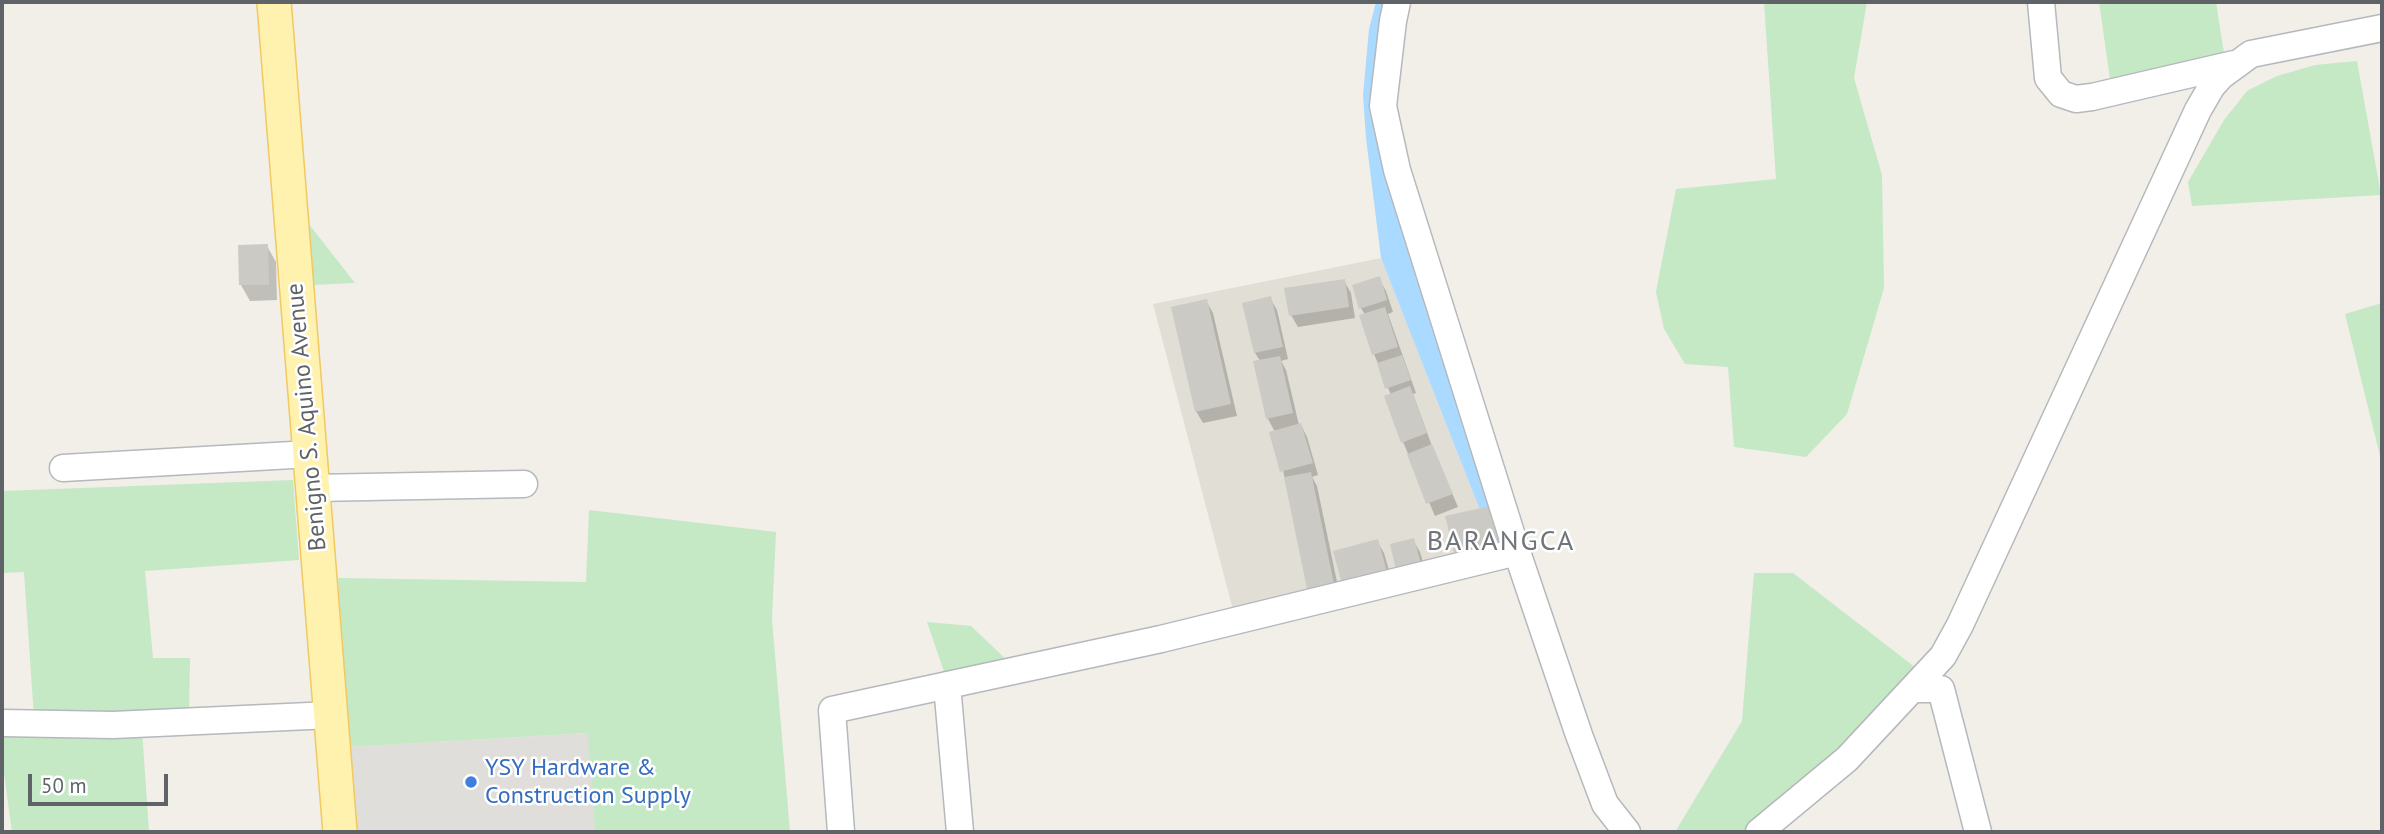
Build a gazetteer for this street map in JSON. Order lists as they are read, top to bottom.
{
  "streets": {
    "main road": ["Benigno S. Aquino Avenue"]
  },
  "districts": ["BARANGCA"],
  "places": ["YSY Hardware & Construction Supply"],
  "scale_bar": "50 m"
}
